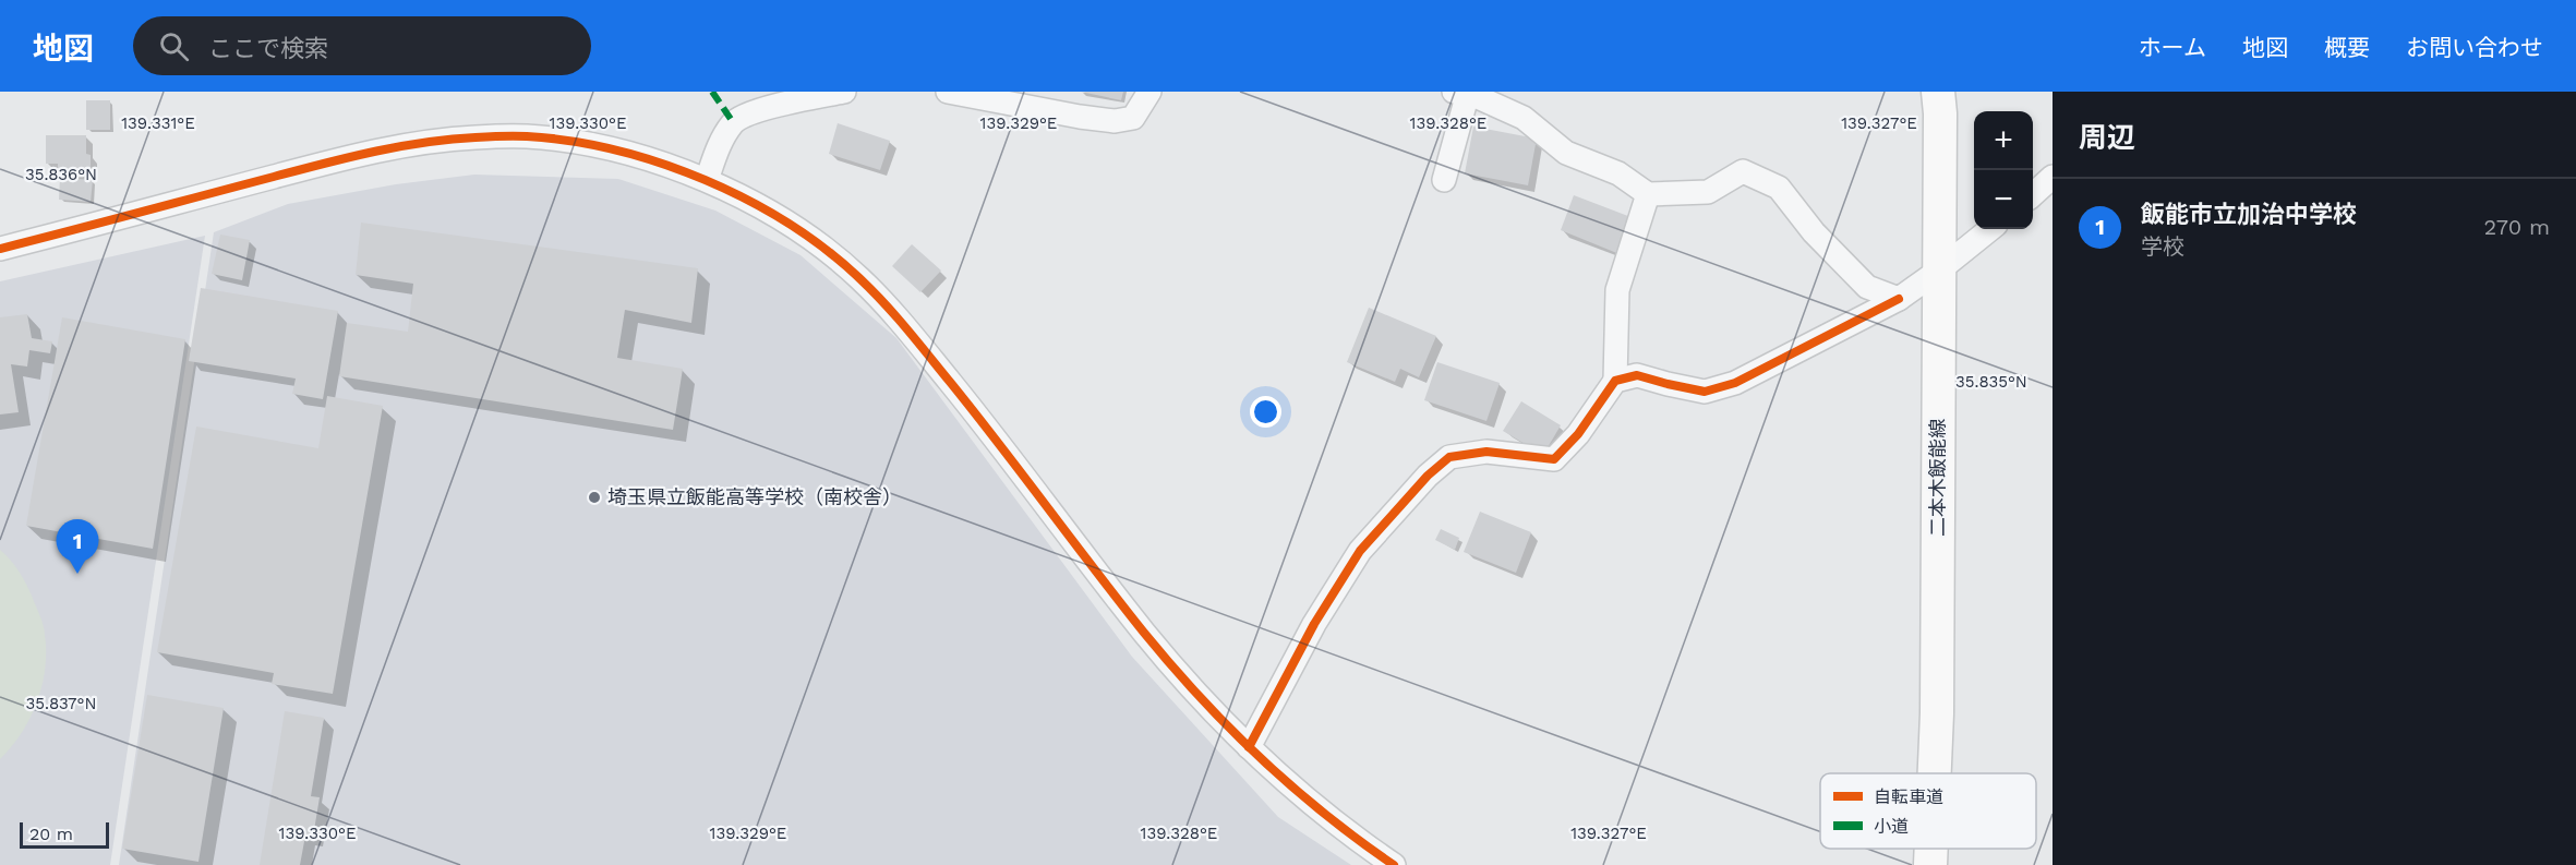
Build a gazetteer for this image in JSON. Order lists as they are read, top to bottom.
{
  "streets": {
    "main road": ["二本木飯能線"]
  },
  "places": ["埼玉県立飯能高等学校（南校舎）"],
  "legend": ["自転車道", "小道"],
  "scale_bar": "20 m",
  "page": {
    "header": "地図",
    "search": "ここで検索",
    "nav": [
      "ホーム",
      "地図",
      "概要",
      "お問い合わせ"
    ],
    "heading": "周辺",
    "map_buttons": ["+", "−"],
    "list": [
      {
        "mark": "1",
        "name": "飯能市立加治中学校",
        "note": "学校",
        "value": "270 m"
      }
    ],
    "pins": "1",
    "scale": "20 m"
  },
  "coordinates": [
    "139.330°E",
    "139.328°E",
    "139.327°E",
    "139.331°E",
    "139.329°E",
    "35.836°N",
    "35.835°N",
    "35.837°N"
  ]
}
